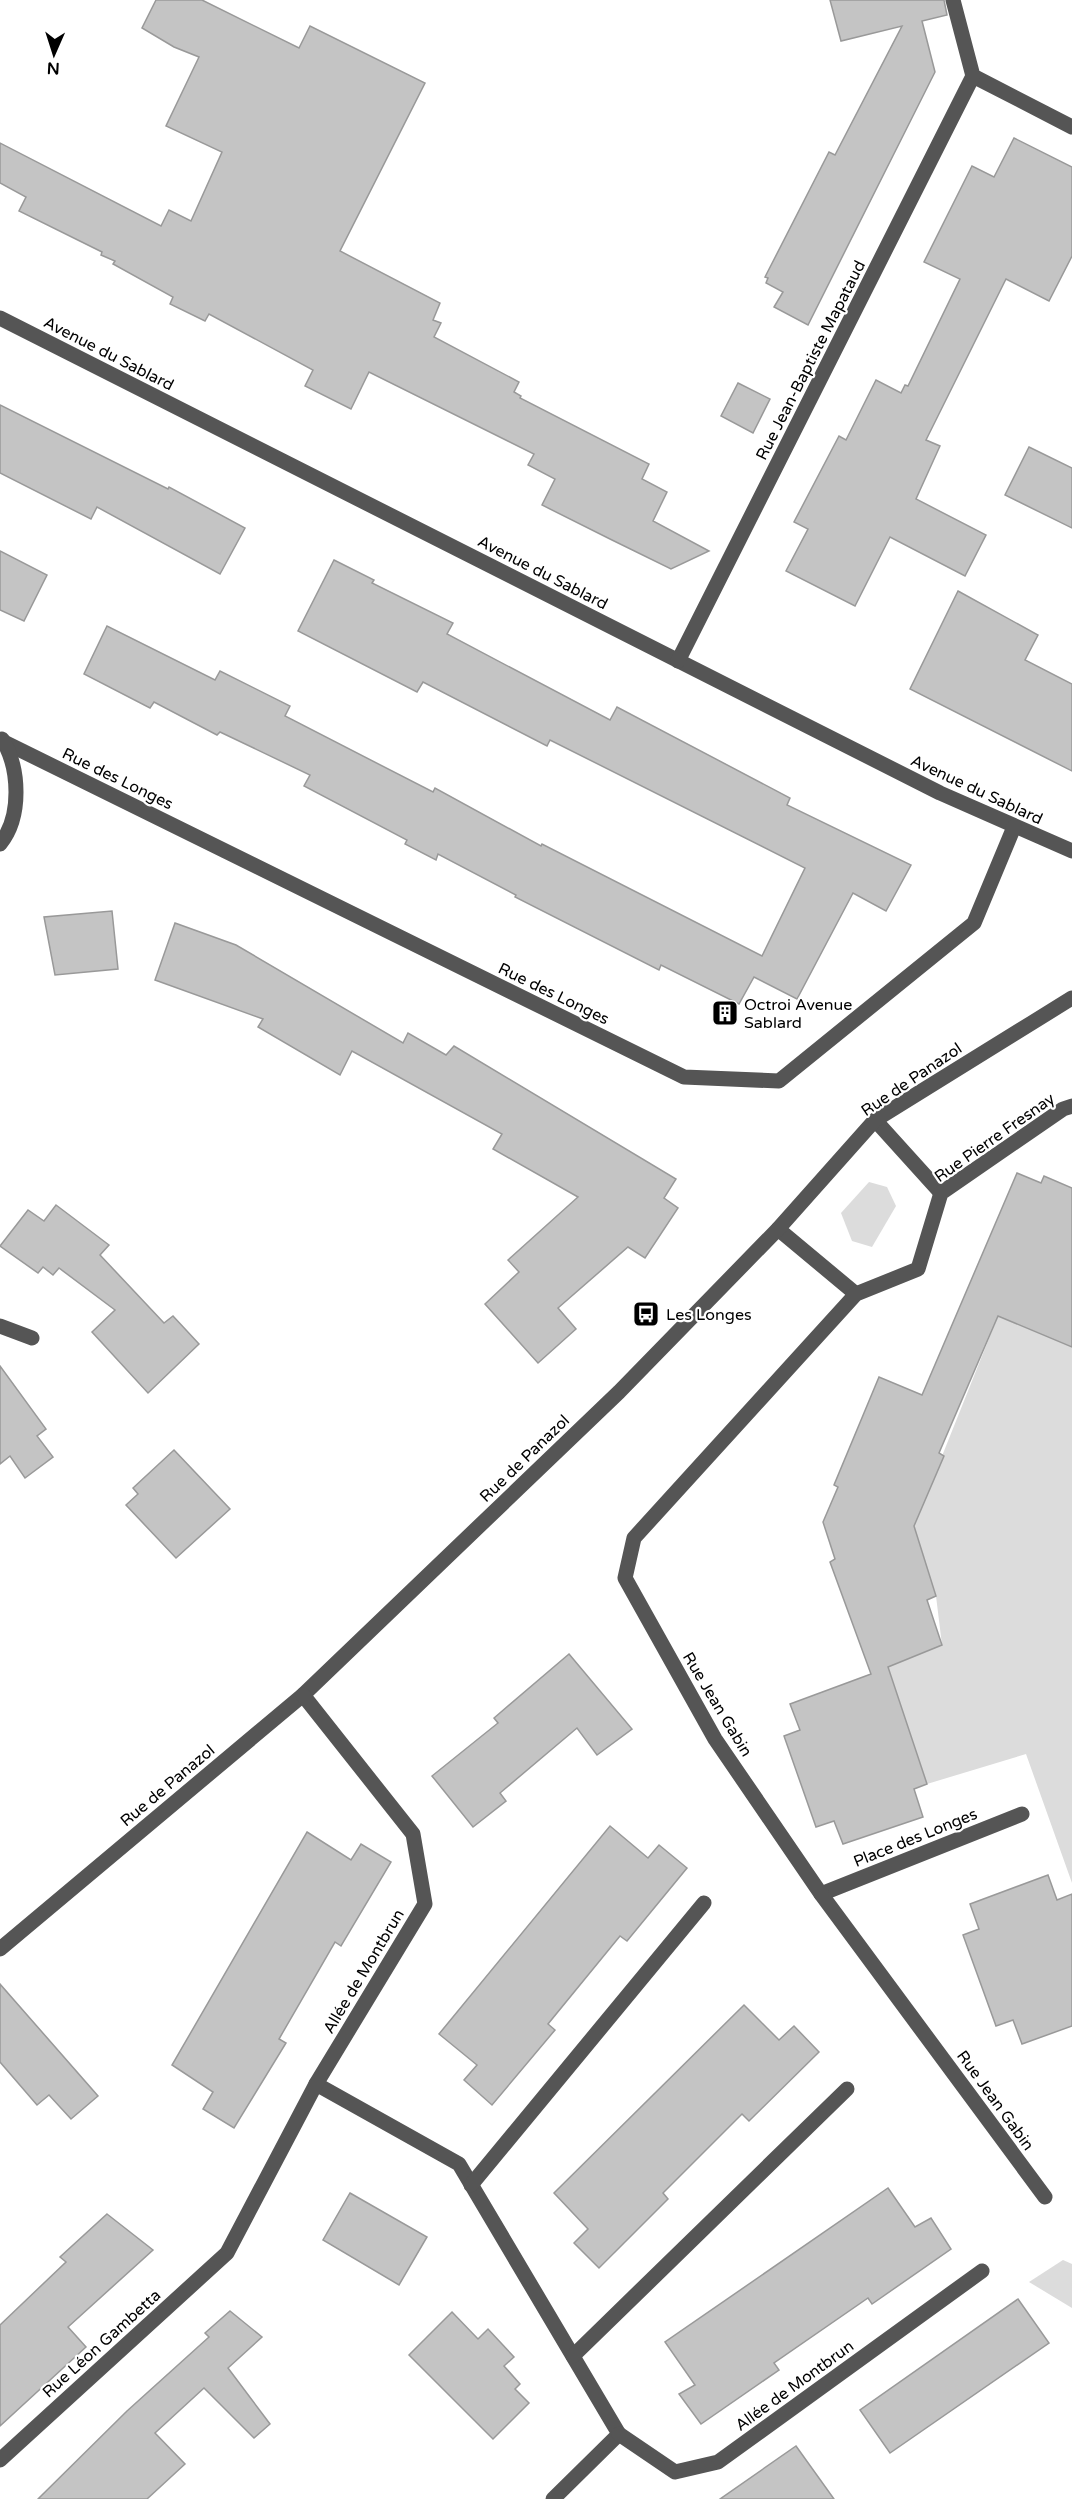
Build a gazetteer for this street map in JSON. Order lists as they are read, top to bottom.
{
  "streets": {
    "street": [
      "Avenue du Sablard",
      "Rue Jean-Baptiste Mapataud",
      "Rue des Longes",
      "Rue de Panazol",
      "Rue Pierre Fresnay",
      "Rue Jean Gabin",
      "Place des Longes",
      "Allée de Montbrun",
      "Rue Léon Gambetta"
    ]
  },
  "crossings": [
    ["Avenue du Sablard", "Rue Jean-Baptiste Mapataud"],
    ["Avenue du Sablard", "Rue des Longes"],
    ["Rue de Panazol", "Allée de Montbrun"],
    ["Rue Pierre Fresnay", "Rue Jean Gabin"],
    ["Rue Jean Gabin", "Place des Longes"],
    ["Allée de Montbrun", "Rue Léon Gambetta"]
  ],
  "places": {
    "building": ["Octroi Avenue Sablard"],
    "bus stop": ["Les Longes"]
  },
  "north": "bottom"
}
